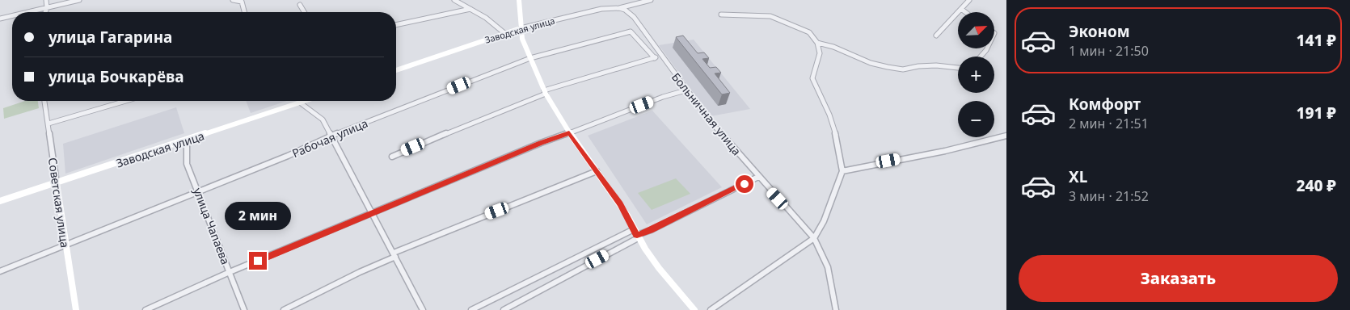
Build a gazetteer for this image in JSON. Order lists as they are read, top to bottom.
{
  "streets": {
    "street": [
      "Заводская улица",
      "Больничная улица",
      "Рабочая улица",
      "Советская улица",
      "улица Чапаева"
    ]
  },
  "crossings": [
    ["Заводская улица", "Больничная улица"],
    ["Заводская улица", "Советская улица"],
    ["Заводская улица", "улица Чапаева"],
    ["Рабочая улица", "Советская улица"],
    ["Рабочая улица", "улица Чапаева"]
  ],
  "north": "top right",
  "page": {
    "list": [
      {
        "name": "Эконом",
        "note": "1 мин · 21:50",
        "value": "141 ₽"
      },
      {
        "name": "Комфорт",
        "note": "2 мин · 21:51",
        "value": "191 ₽"
      },
      {
        "name": "XL",
        "note": "3 мин · 21:52",
        "value": "240 ₽"
      }
    ],
    "map_buttons": ["+", "−"],
    "banner": ["улица Гагарина", "улица Бочкарёва"],
    "bubble": "2 мин",
    "buttons": "Заказать"
  }
}
